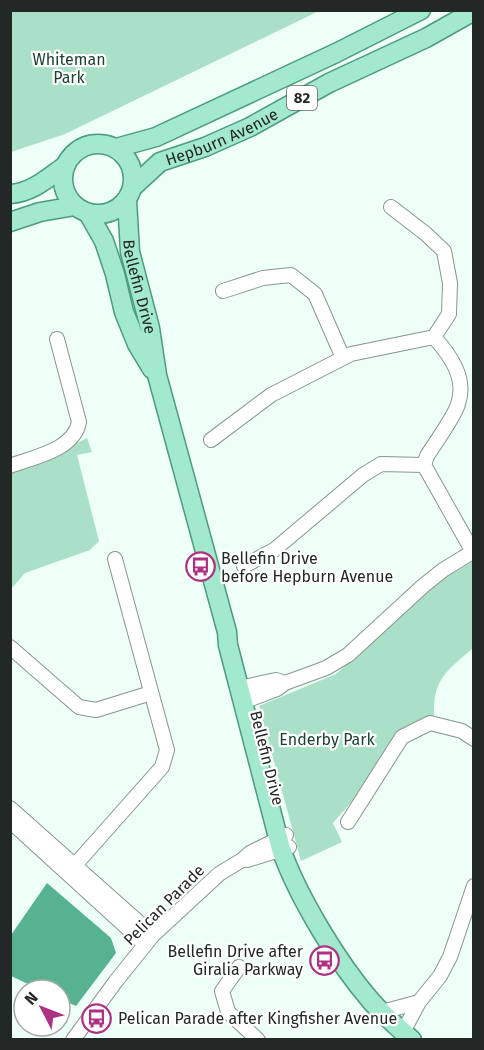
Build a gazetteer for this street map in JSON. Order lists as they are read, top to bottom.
{
  "streets": {
    "main road": ["82", "Hepburn Avenue", "Bellefin Drive"],
    "street": ["Pelican Parade"]
  },
  "crossings": [
    ["82", "Hepburn Avenue"],
    ["82", "Bellefin Drive"],
    ["Hepburn Avenue", "Bellefin Drive"],
    ["Bellefin Drive", "Pelican Parade"]
  ],
  "parks": ["Whiteman Park", "Enderby Park"],
  "places": {
    "bus stop": ["Bellefin Drive before Hepburn Avenue", "Bellefin Drive after Giralia Parkway", "Pelican Parade after Kingfisher Avenue"]
  },
  "north": "top left"
}
